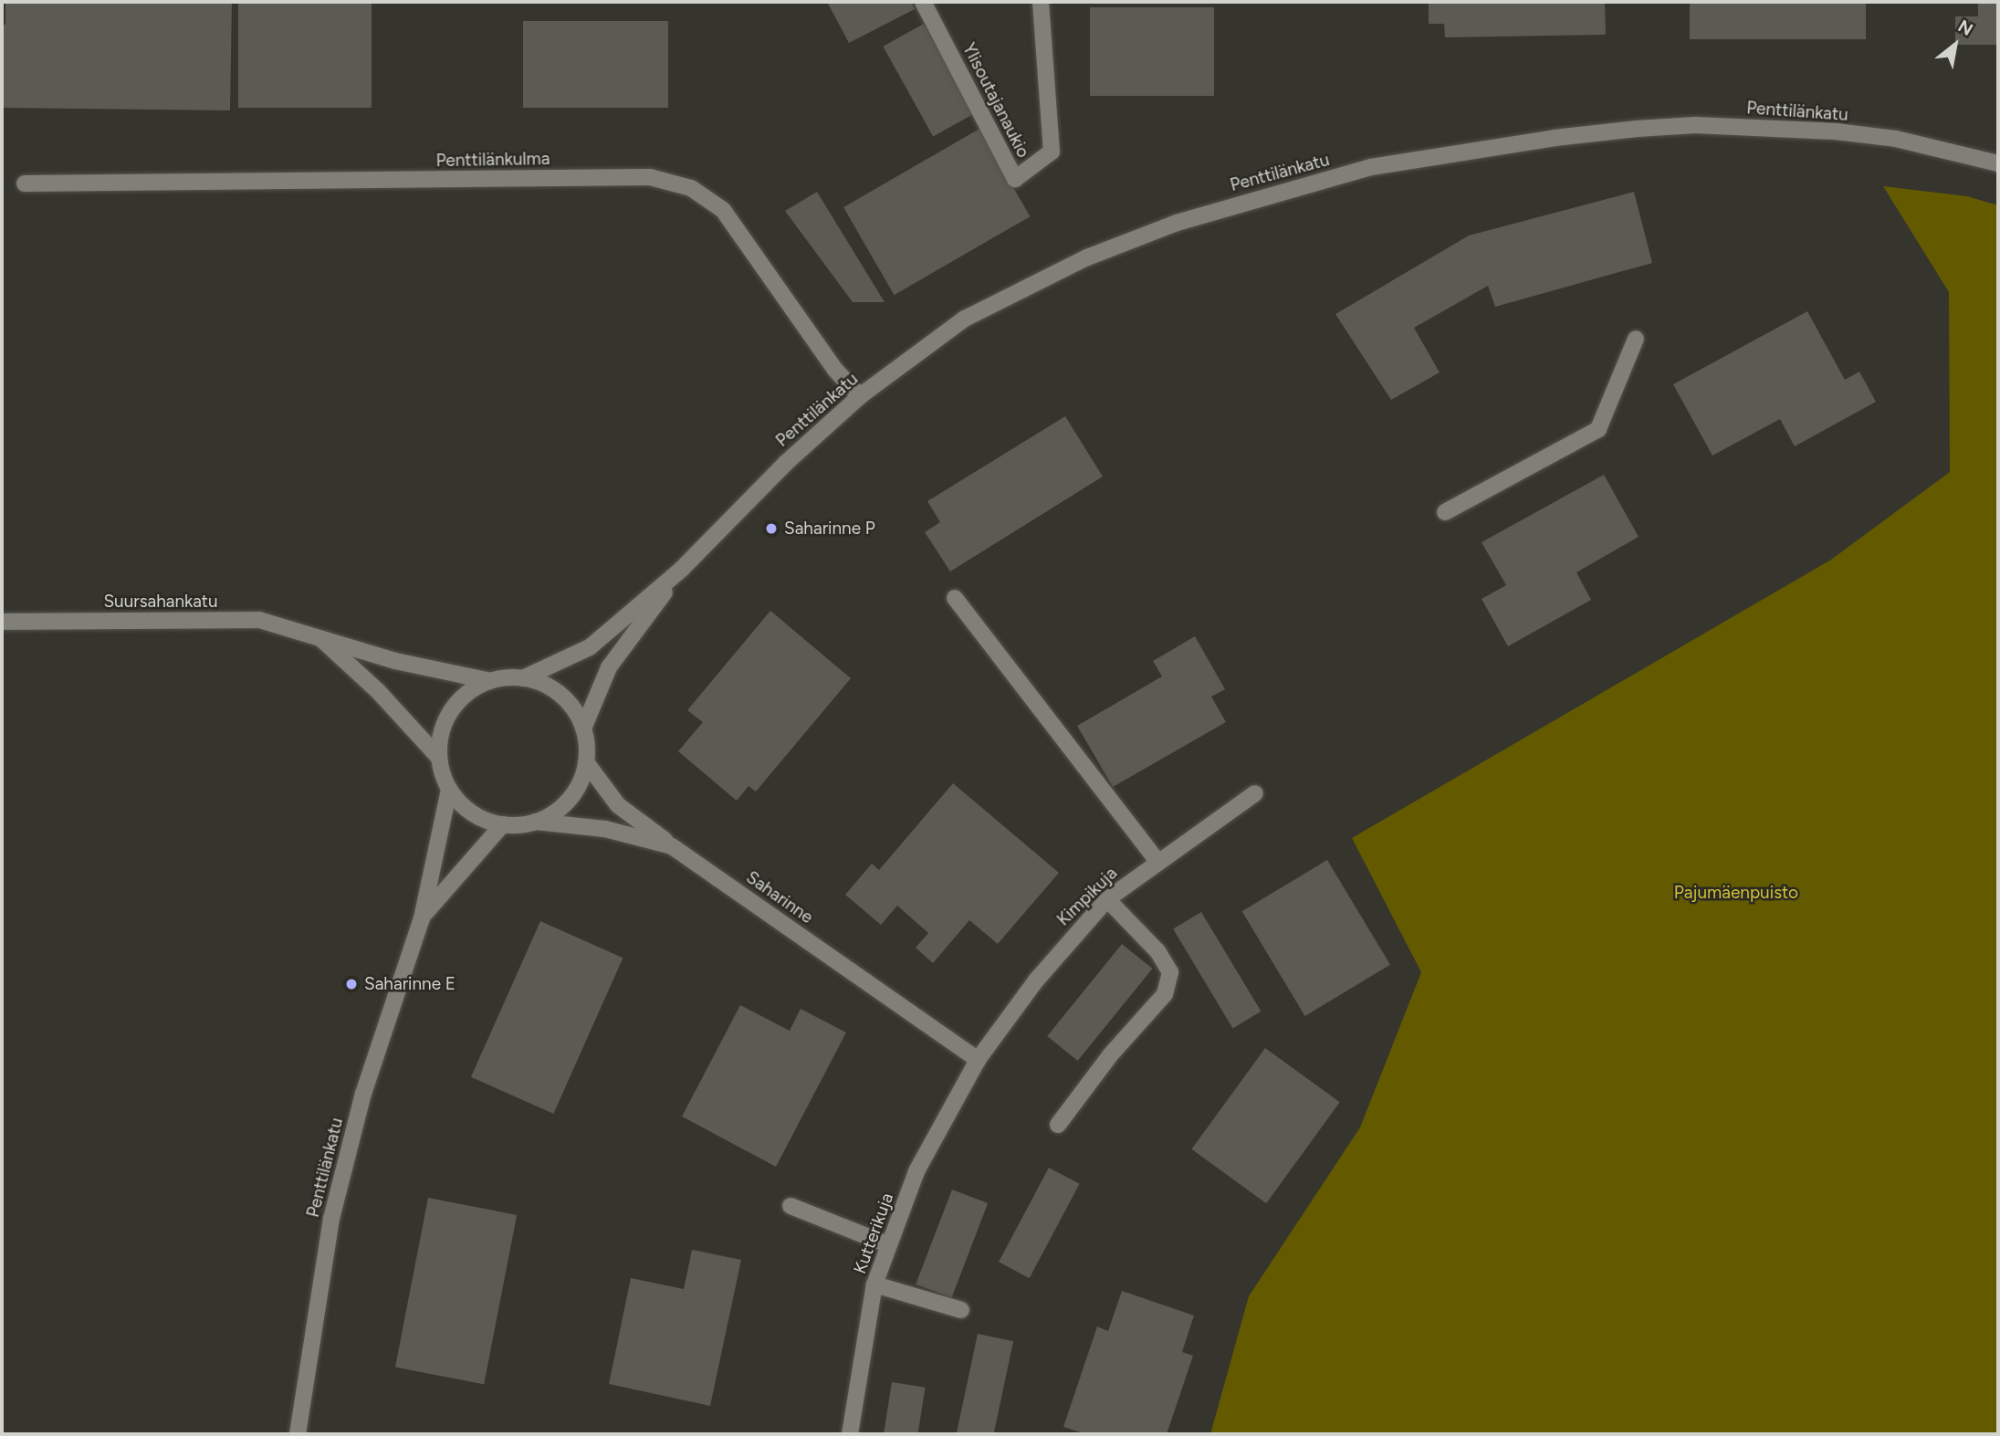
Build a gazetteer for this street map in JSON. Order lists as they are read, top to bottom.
{
  "streets": {
    "street": [
      "Ylisoutajanaukio",
      "Penttilänkatu",
      "Penttilänkulma",
      "Suursahankatu",
      "Kimpikuja",
      "Saharinne",
      "Kutterikuja"
    ]
  },
  "crossings": [
    ["Penttilänkatu", "Penttilänkulma"],
    ["Penttilänkatu", "Suursahankatu"],
    ["Penttilänkatu", "Saharinne"],
    ["Suursahankatu", "Saharinne"],
    ["Kimpikuja", "Saharinne"],
    ["Kimpikuja", "Kutterikuja"],
    ["Saharinne", "Kutterikuja"]
  ],
  "parks": ["Pajumäenpuisto"],
  "places": ["Saharinne P", "Saharinne E"],
  "north": "top right"
}
